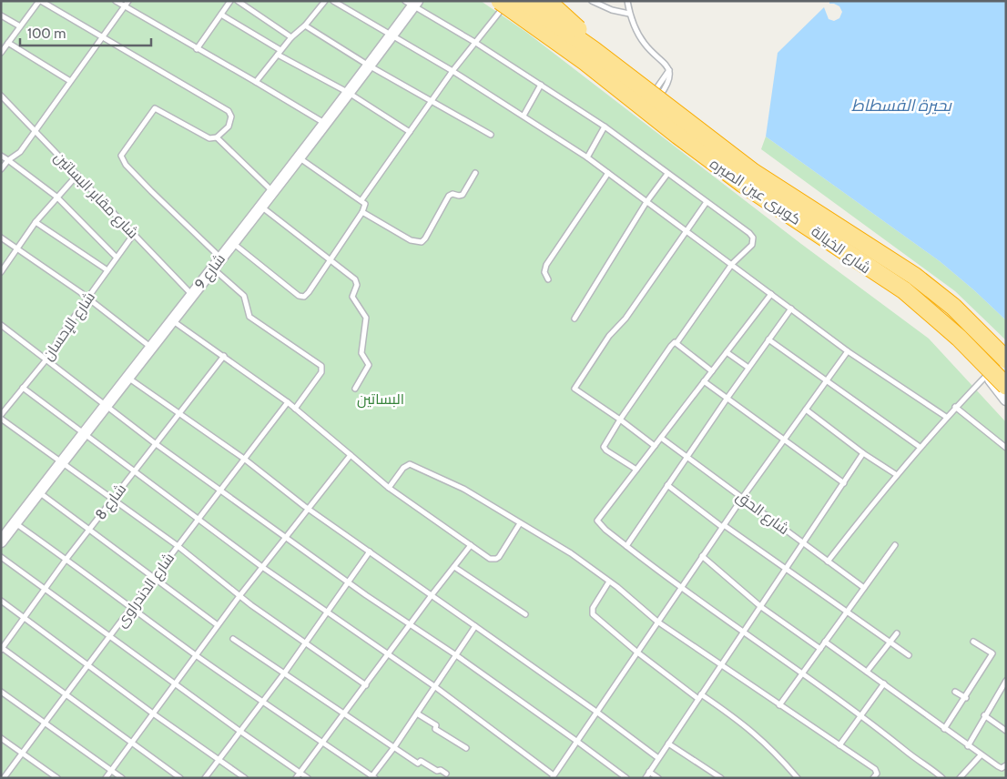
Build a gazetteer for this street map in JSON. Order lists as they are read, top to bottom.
{
  "streets": {
    "highway": ["كوبرى عين الصيره"],
    "street": ["شارع الخيالة", "شارع 9"],
    "lane": [
      "شارع مقابر البساتين",
      "شارع الإحسان",
      "شارع 8",
      "شارع الحق",
      "شارع الدندراوى"
    ]
  },
  "crossings": [
    ["شارع مقابر البساتين", "شارع 9"],
    ["شارع مقابر البساتين", "شارع الإحسان"]
  ],
  "water": ["بحيرة الفسطاط"],
  "parks": ["البساتين"],
  "scale_bar": "100 m"
}
